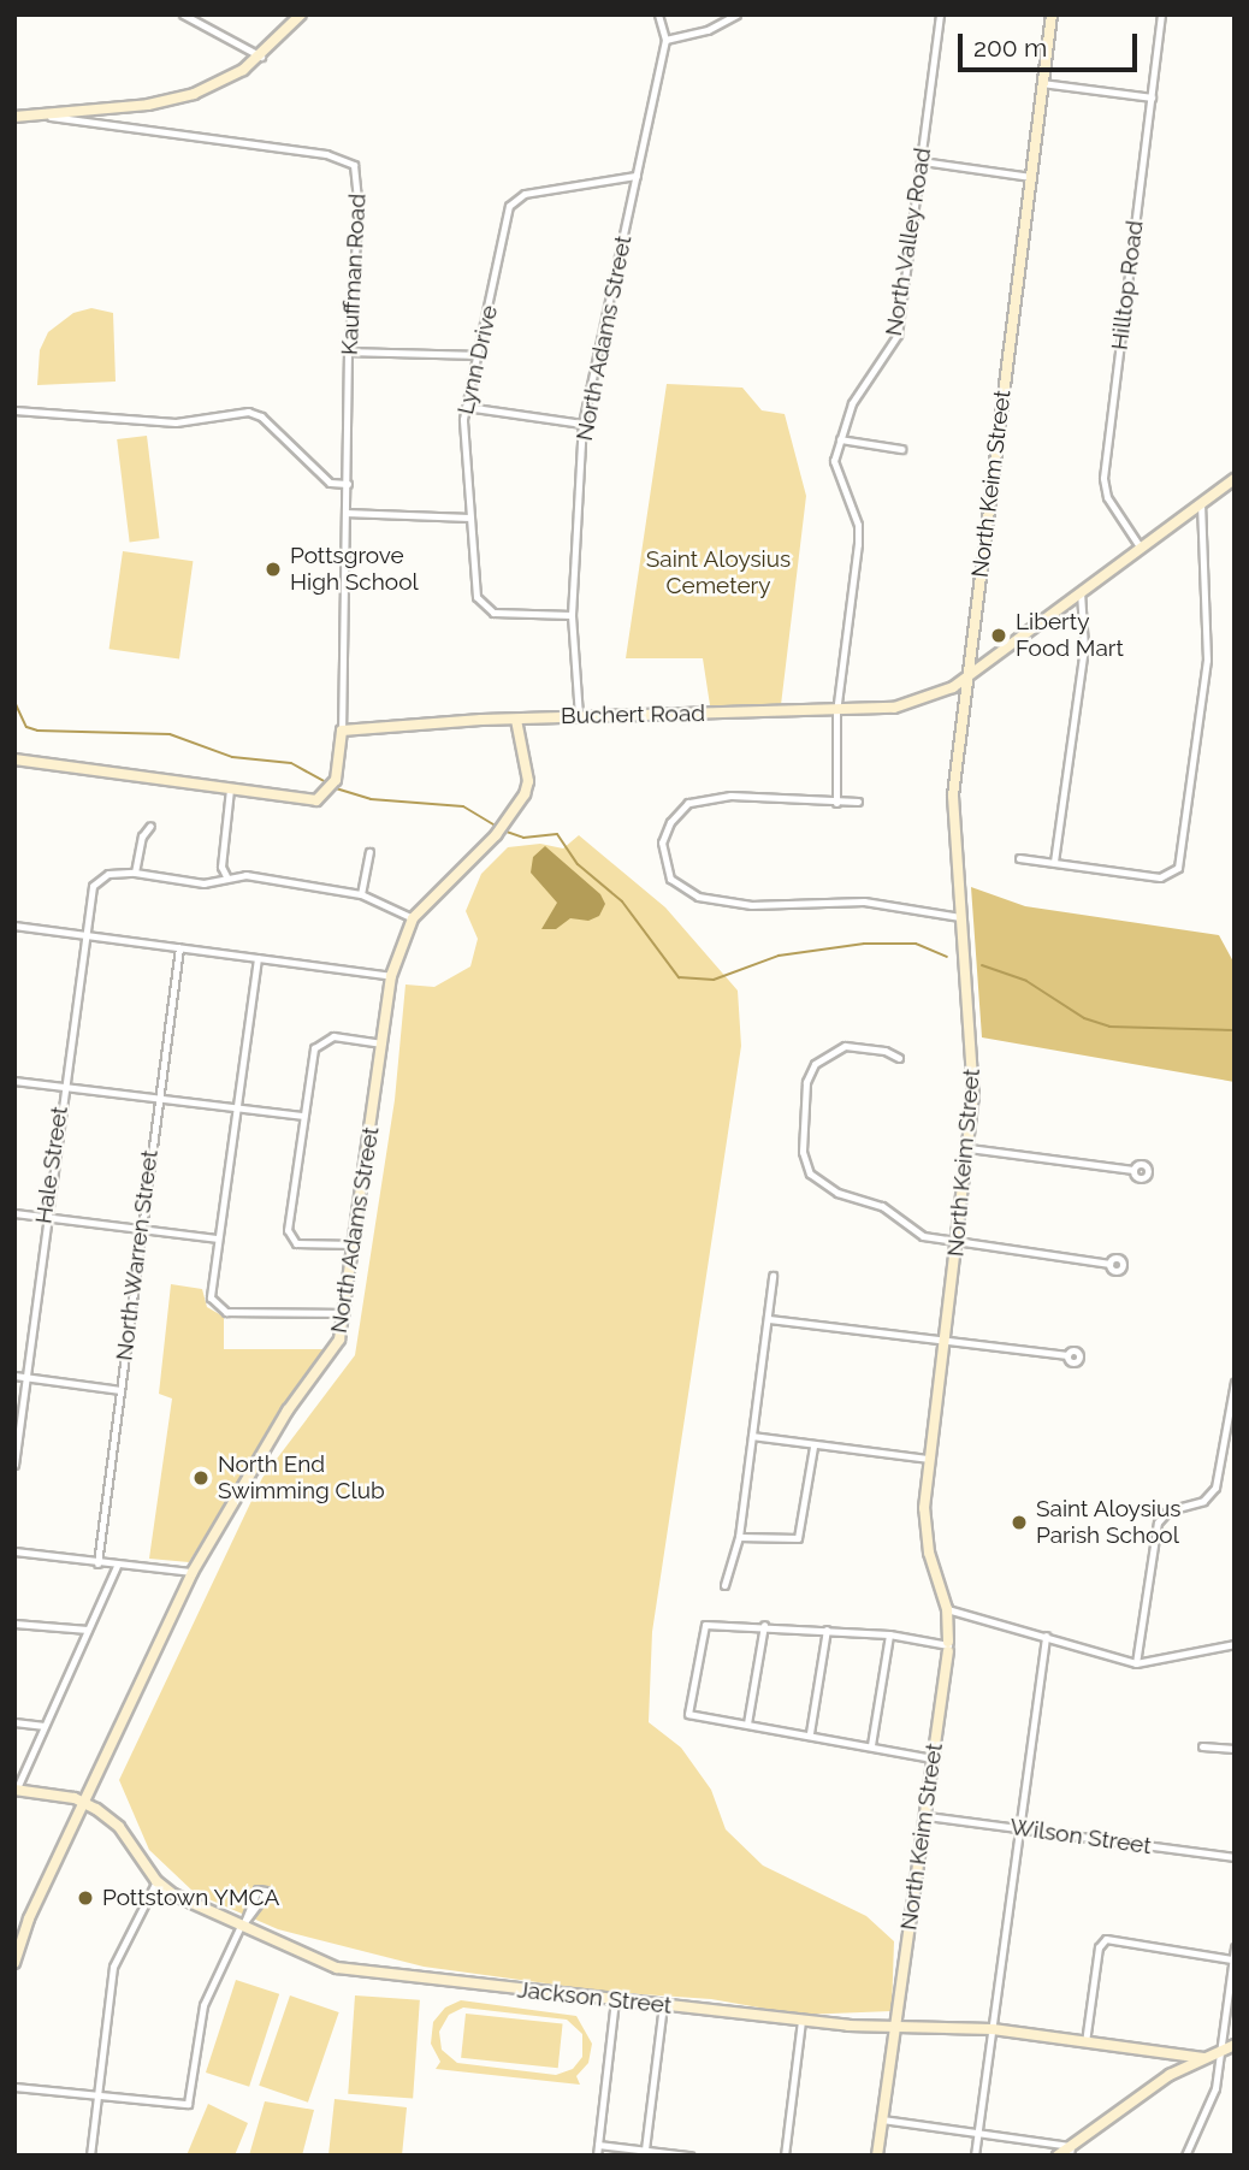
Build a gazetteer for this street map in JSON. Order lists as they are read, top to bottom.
{
  "streets": {
    "street": [
      "North Valley Road",
      "Kauffman Road",
      "Hilltop Road",
      "North Adams Street",
      "Lynn Drive",
      "North Keim Street",
      "Buchert Road",
      "Hale Street",
      "North Warren Street",
      "Wilson Street",
      "Jackson Street"
    ]
  },
  "crossings": [
    ["North Valley Road", "Buchert Road"],
    ["Kauffman Road", "Buchert Road"],
    ["Hilltop Road", "Buchert Road"],
    ["North Adams Street", "Lynn Drive"],
    ["North Adams Street", "Buchert Road"],
    ["North Adams Street", "Jackson Street"],
    ["North Keim Street", "Buchert Road"],
    ["North Keim Street", "Wilson Street"],
    ["North Keim Street", "Jackson Street"]
  ],
  "parks": ["Saint Aloysius Cemetery"],
  "places": [
    "Pottsgrove High School",
    "Liberty Food Mart",
    "North End Swimming Club",
    "Saint Aloysius Parish School",
    "Pottstown YMCA"
  ],
  "scale_bar": "200 m"
}
